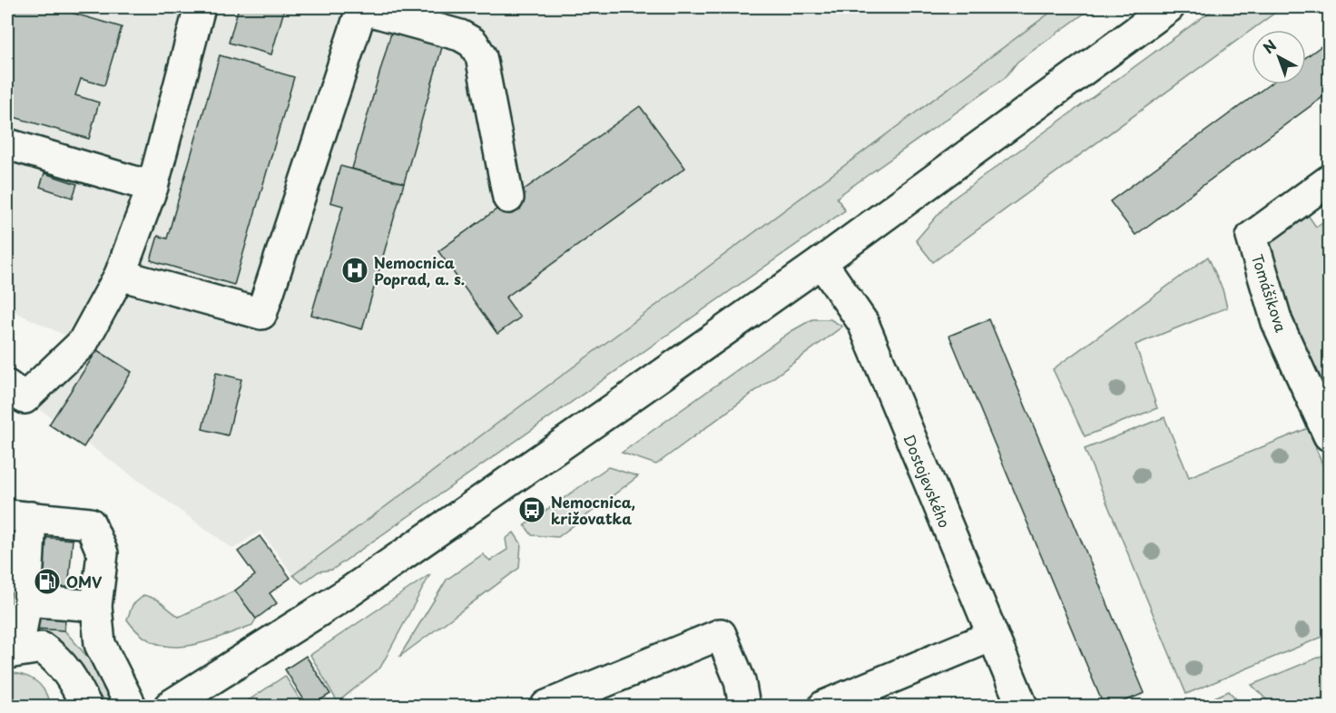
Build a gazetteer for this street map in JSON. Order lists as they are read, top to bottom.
{
  "streets": {
    "main road": ["Tomášikova", "Dostojevského"]
  },
  "places": {
    "hospital": ["Nemocnica Poprad, a. s."],
    "bus stop": ["Nemocnica, križovatka"],
    "fuel station": ["OMV"]
  },
  "north": "top left"
}
